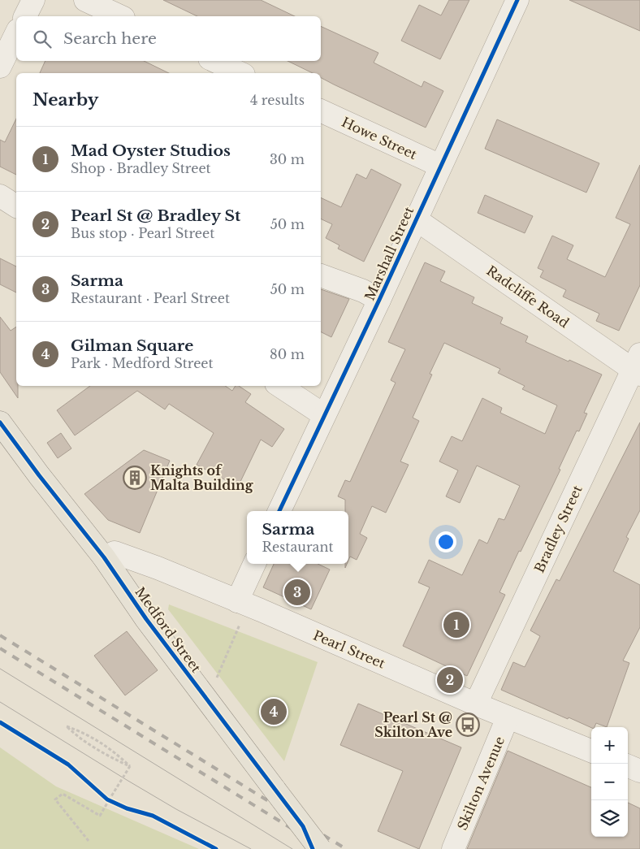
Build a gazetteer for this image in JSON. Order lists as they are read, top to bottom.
{
  "streets": {
    "main road": ["Medford Street"],
    "street": [
      "Howe Street",
      "Marshall Street",
      "Radcliffe Road",
      "Bradley Street",
      "Pearl Street",
      "Skilton Avenue"
    ]
  },
  "crossings": [
    ["Howe Street", "Marshall Street"],
    ["Marshall Street", "Radcliffe Road"],
    ["Radcliffe Road", "Bradley Street"],
    ["Bradley Street", "Pearl Street"],
    ["Medford Street", "Pearl Street"],
    ["Pearl Street", "Skilton Avenue"]
  ],
  "places": {
    "building": ["Knights of Malta Building"],
    "bus stop": ["Pearl St @ Skilton Ave"]
  },
  "page": {
    "search": "Search here",
    "heading": ["Nearby", "4 results"],
    "list": [
      {
        "mark": "1",
        "name": "Mad Oyster Studios",
        "note": "Shop · Bradley Street",
        "value": "30 m"
      },
      {
        "mark": "2",
        "name": "Pearl St @ Bradley St",
        "note": "Bus stop · Pearl Street",
        "value": "50 m"
      },
      {
        "mark": "3",
        "name": "Sarma",
        "note": "Restaurant · Pearl Street",
        "value": "50 m"
      },
      {
        "mark": "4",
        "name": "Gilman Square",
        "note": "Park · Medford Street",
        "value": "80 m"
      }
    ],
    "popup": ["Sarma", "Restaurant"],
    "pins": [
      "3",
      "1",
      "2",
      "4"
    ],
    "map_buttons": ["+", "−"]
  }
}
